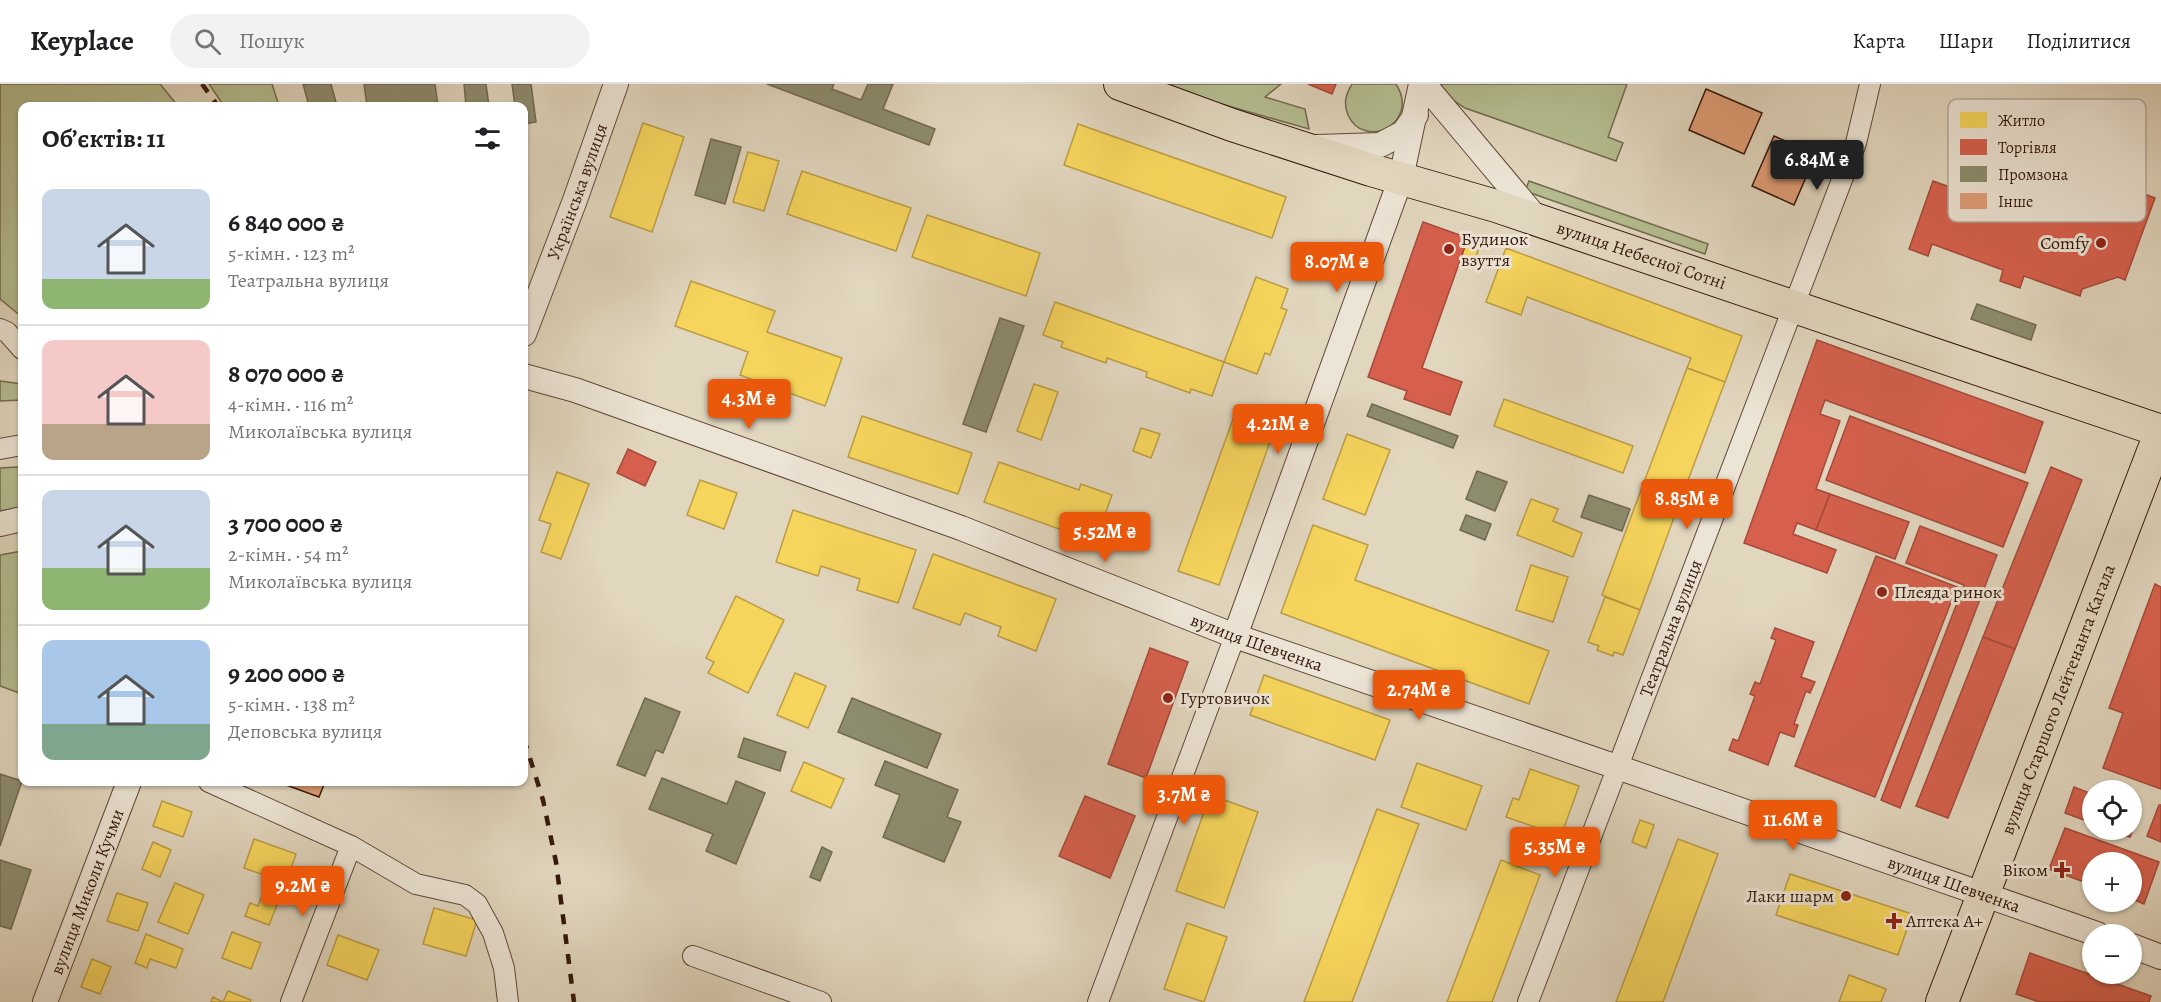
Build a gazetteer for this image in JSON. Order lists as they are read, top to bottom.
{
  "streets": {
    "highway": ["вулиця Небесної Сотні", "вулиця Старшого Лейтенанта Кагала"],
    "street": [
      "Українська вулиця",
      "Театральна вулиця",
      "вулиця Шевченка",
      "вулиця Миколи Кучми"
    ]
  },
  "crossings": [
    ["вулиця Небесної Сотні", "Театральна вулиця"],
    ["вулиця Небесної Сотні", "вулиця Старшого Лейтенанта Кагала"],
    ["Театральна вулиця", "вулиця Шевченка"],
    ["вулиця Шевченка", "вулиця Старшого Лейтенанта Кагала"]
  ],
  "places": {
    "other": [
      "Comfy",
      "Будинок взуття",
      "Плеяда ринок",
      "Гуртовичок",
      "Лаки шарм"
    ],
    "health": ["Віком", "Аптека А+"]
  },
  "legend": [
    "Житло",
    "Торгівля",
    "Промзона",
    "Інше"
  ],
  "page": {
    "header": "Keyplace",
    "search": "Пошук",
    "nav": ["Карта", "Шари", "Поділитися"],
    "heading": "Об’єктів: 11",
    "price": [
      "6.84M ₴",
      "8.07M ₴",
      "4.3M ₴",
      "4.21M ₴",
      "8.85M ₴",
      "5.52M ₴",
      "2.74M ₴",
      "3.7M ₴",
      "11.6M ₴",
      "5.35M ₴",
      "9.2M ₴"
    ],
    "list": [
      {
        "name": "6 840 000 ₴",
        "note": "5-кімн. · 123 m² · Театральна вулиця"
      },
      {
        "name": "8 070 000 ₴",
        "note": "4-кімн. · 116 m² · Миколаївська вулиця"
      },
      {
        "name": "3 700 000 ₴",
        "note": "2-кімн. · 54 m² · Миколаївська вулиця"
      },
      {
        "name": "9 200 000 ₴",
        "note": "5-кімн. · 138 m² · Деповська вулиця"
      }
    ],
    "map_buttons": ["+", "−"]
  }
}
